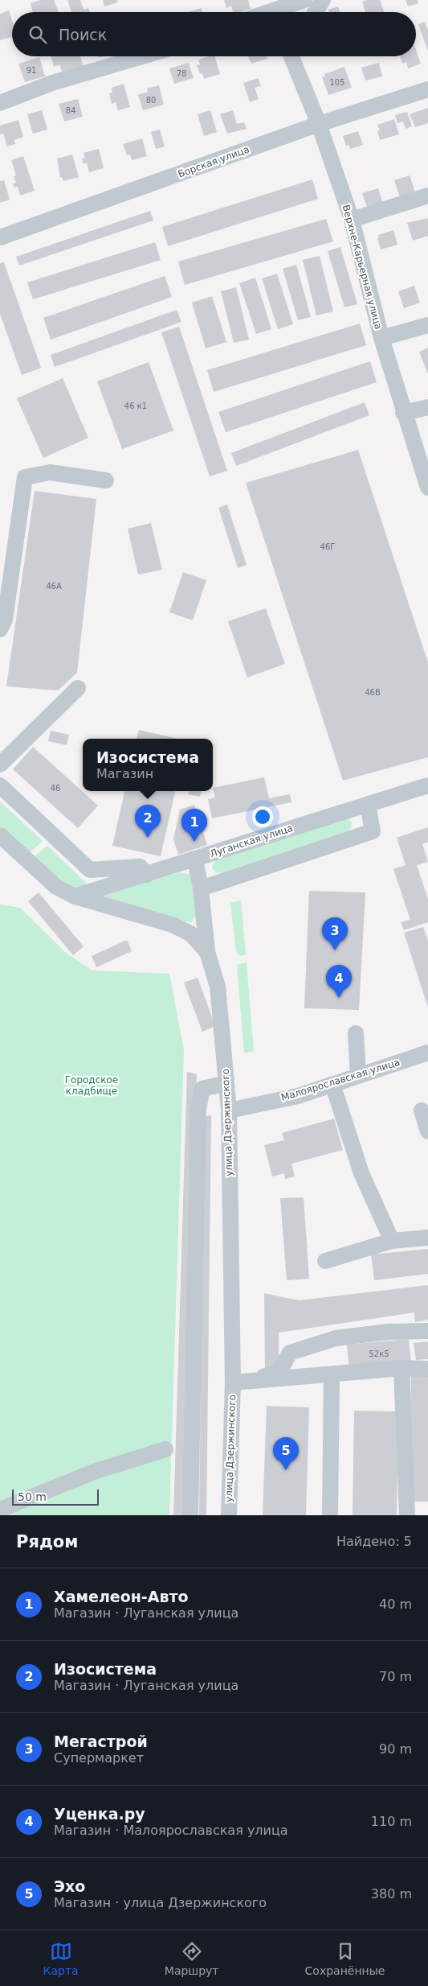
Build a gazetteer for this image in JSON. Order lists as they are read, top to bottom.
{
  "streets": {
    "street": [
      "Борская улица",
      "Верхне-Карьерная улица",
      "Луганская улица",
      "Малоярославская улица",
      "улица Дзержинского"
    ]
  },
  "crossings": [
    ["Борская улица", "Верхне-Карьерная улица"],
    ["Луганская улица", "улица Дзержинского"],
    ["Малоярославская улица", "улица Дзержинского"]
  ],
  "parks": ["Городское кладбище"],
  "house_numbers": [
    "91",
    "78",
    "105",
    "80",
    "84",
    "46 к1",
    "46Г",
    "46А",
    "46В",
    "46",
    "52к5"
  ],
  "scale_bar": "50 m",
  "page": {
    "search": "Поиск",
    "popup": ["Изосистема", "Магазин"],
    "pins": [
      "2",
      "1",
      "3",
      "4",
      "5"
    ],
    "scale": "50 m",
    "heading": ["Рядом", "Найдено: 5"],
    "list": [
      {
        "mark": "1",
        "name": "Хамелеон-Авто",
        "note": "Магазин · Луганская улица",
        "value": "40 m"
      },
      {
        "mark": "2",
        "name": "Изосистема",
        "note": "Магазин · Луганская улица",
        "value": "70 m"
      },
      {
        "mark": "3",
        "name": "Мегастрой",
        "note": "Супермаркет",
        "value": "90 m"
      },
      {
        "mark": "4",
        "name": "Уценка.ру",
        "note": "Магазин · Малоярославская улица",
        "value": "110 m"
      },
      {
        "mark": "5",
        "name": "Эхо",
        "note": "Магазин · улица Дзержинского",
        "value": "380 m"
      }
    ],
    "nav": ["Карта", "Маршрут", "Сохранённые"]
  }
}
